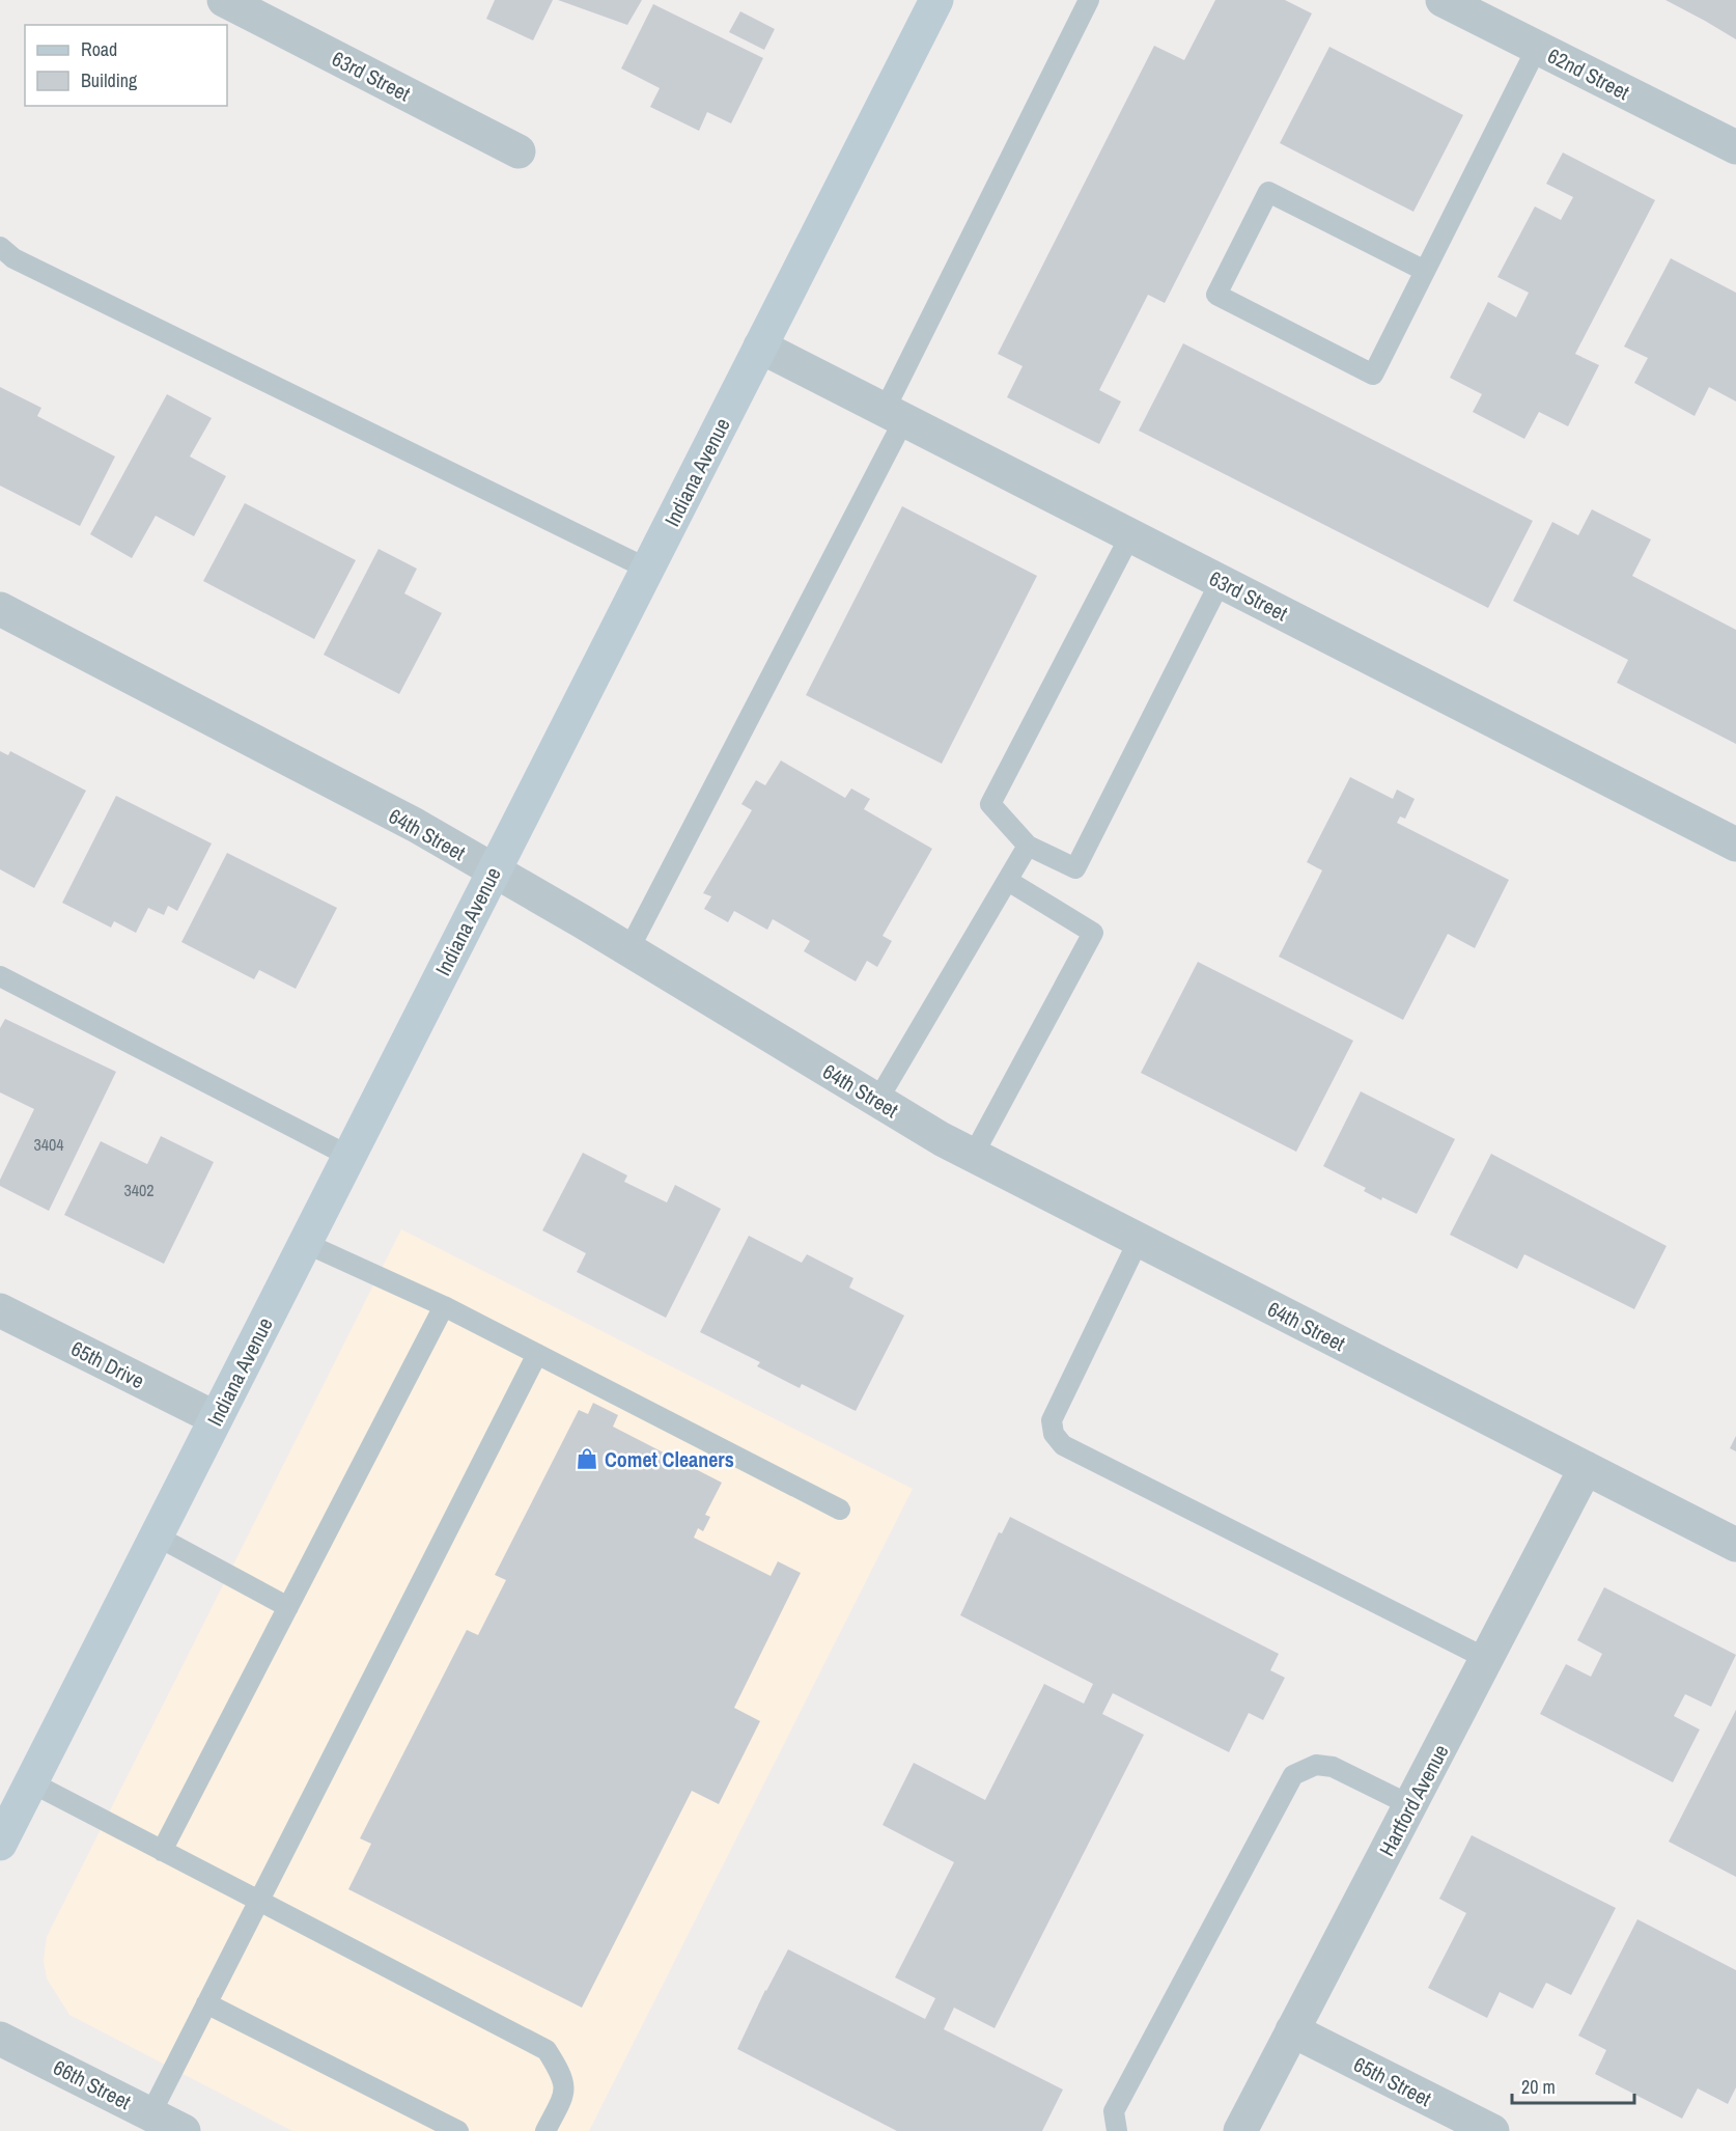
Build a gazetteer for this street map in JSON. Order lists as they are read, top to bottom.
{
  "streets": {
    "main road": ["Indiana Avenue"],
    "street": [
      "62nd Street",
      "63rd Street",
      "64th Street",
      "65th Drive",
      "Hartford Avenue",
      "65th Street",
      "66th Street"
    ]
  },
  "crossings": [
    ["63rd Street", "Indiana Avenue"],
    ["Indiana Avenue", "64th Street"],
    ["Indiana Avenue", "65th Drive"],
    ["64th Street", "Hartford Avenue"],
    ["Hartford Avenue", "65th Street"]
  ],
  "places": {
    "shop": ["Comet Cleaners"]
  },
  "house_numbers": ["3404", "3402"],
  "legend": ["Road", "Building"],
  "scale_bar": "20 m"
}
